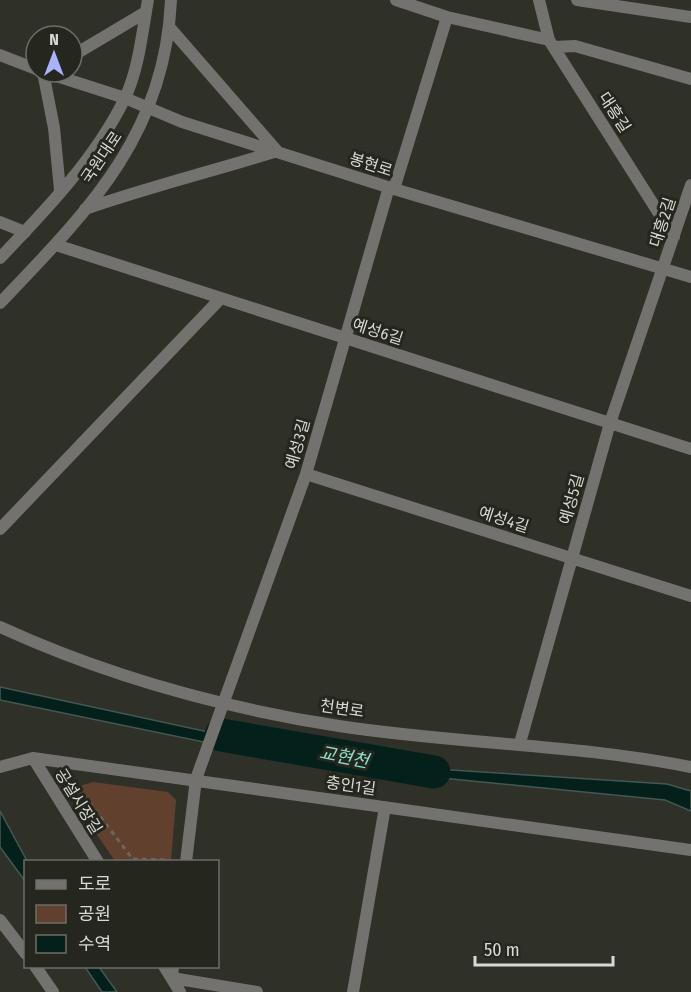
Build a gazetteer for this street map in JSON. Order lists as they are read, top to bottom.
{
  "streets": {
    "street": [
      "대흥길",
      "국원대로",
      "봉현로",
      "대흥2길",
      "예성6길",
      "예성3길",
      "예성5길",
      "예성4길",
      "천변로",
      "충인1길",
      "공설시장길"
    ]
  },
  "crossings": [
    ["대흥길", "대흥2길"],
    ["국원대로", "봉현로"],
    ["국원대로", "예성6길"],
    ["봉현로", "대흥2길"],
    ["봉현로", "예성3길"],
    ["봉현로", "예성5길"],
    ["대흥2길", "예성5길"],
    ["예성6길", "예성3길"],
    ["예성6길", "예성5길"],
    ["예성3길", "예성4길"],
    ["예성3길", "천변로"],
    ["예성3길", "충인1길"],
    ["예성5길", "예성4길"],
    ["예성5길", "천변로"],
    ["충인1길", "공설시장길"]
  ],
  "water": ["교현천"],
  "legend": ["도로", "공원", "수역"],
  "scale_bar": "50 m",
  "north": "top"
}
